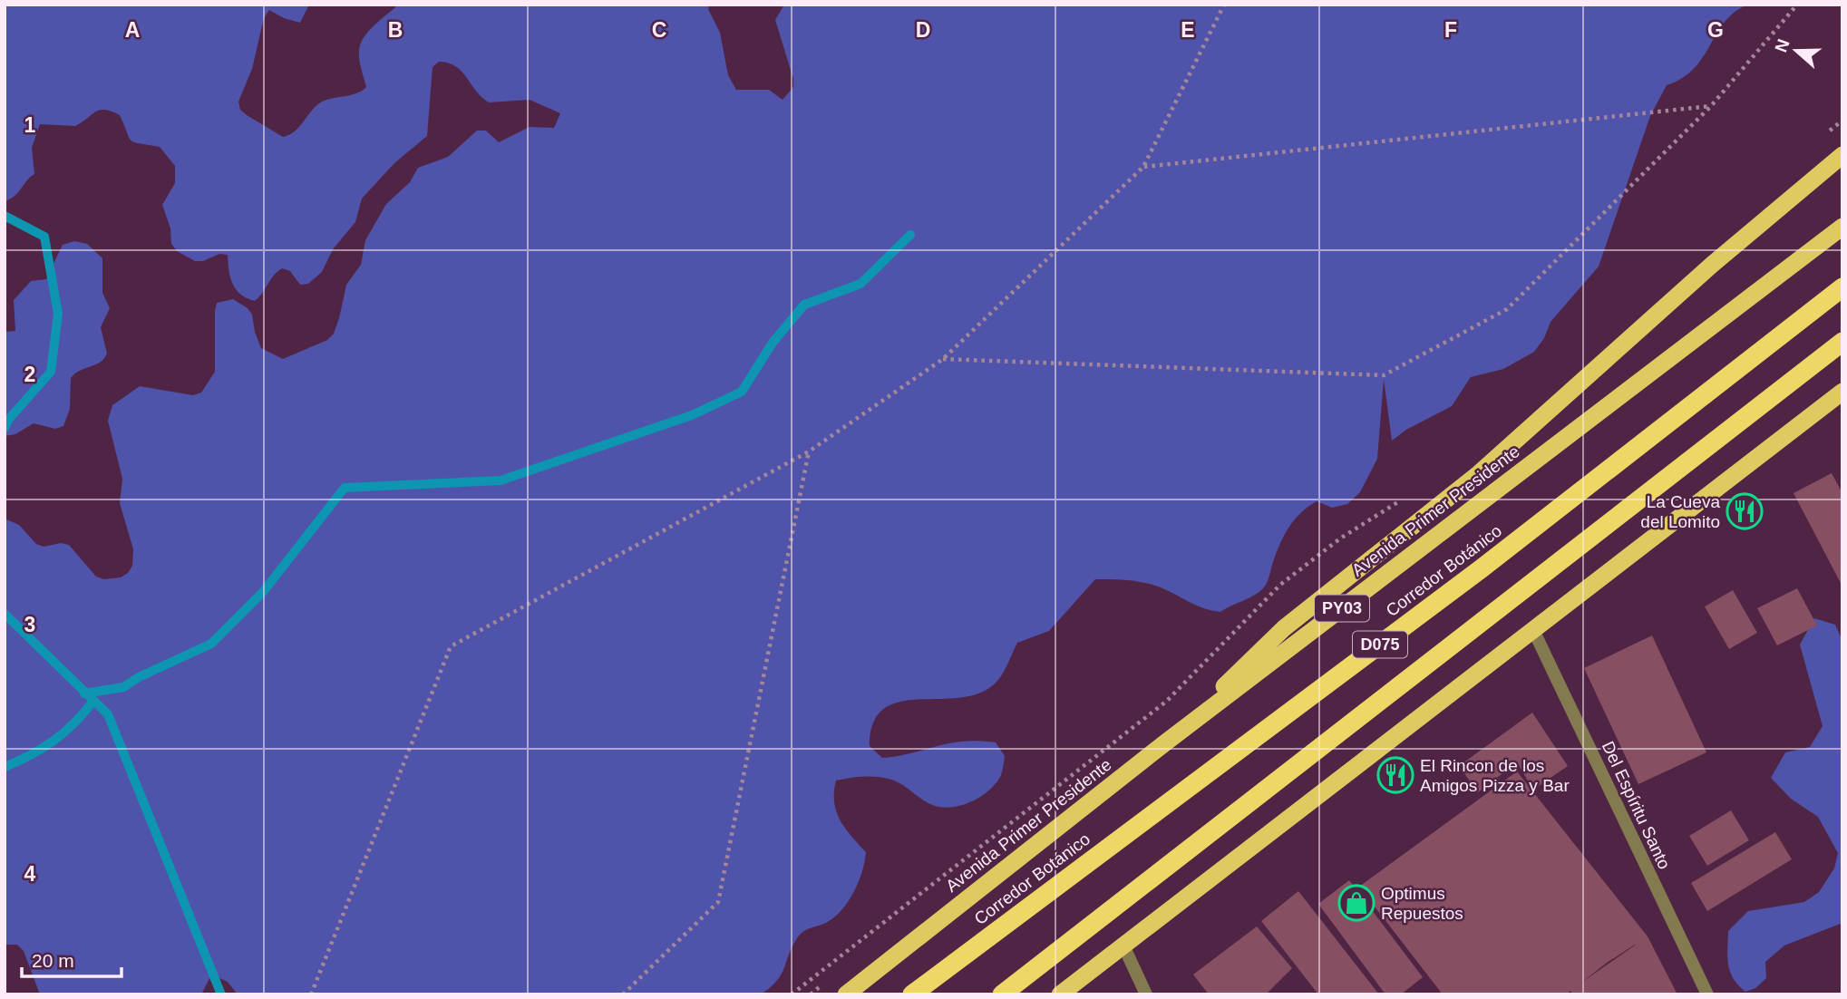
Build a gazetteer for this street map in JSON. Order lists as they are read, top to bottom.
{
  "streets": {
    "highway": [
      "Avenida Primer Presidente",
      "Corredor Botánico",
      "PY03",
      "D075"
    ],
    "street": ["Del Espíritu Santo"]
  },
  "places": {
    "restaurant": ["La Cueva del Lomito", "El Rincon de los Amigos Pizza y Bar"],
    "shop": ["Optimus Repuestos"]
  },
  "scale_bar": "20 m",
  "north": "left",
  "grid": {
    "columns": [
      "A",
      "B",
      "C",
      "D",
      "E",
      "F",
      "G"
    ],
    "rows": [
      "1",
      "2",
      "3",
      "4"
    ]
  }
}
